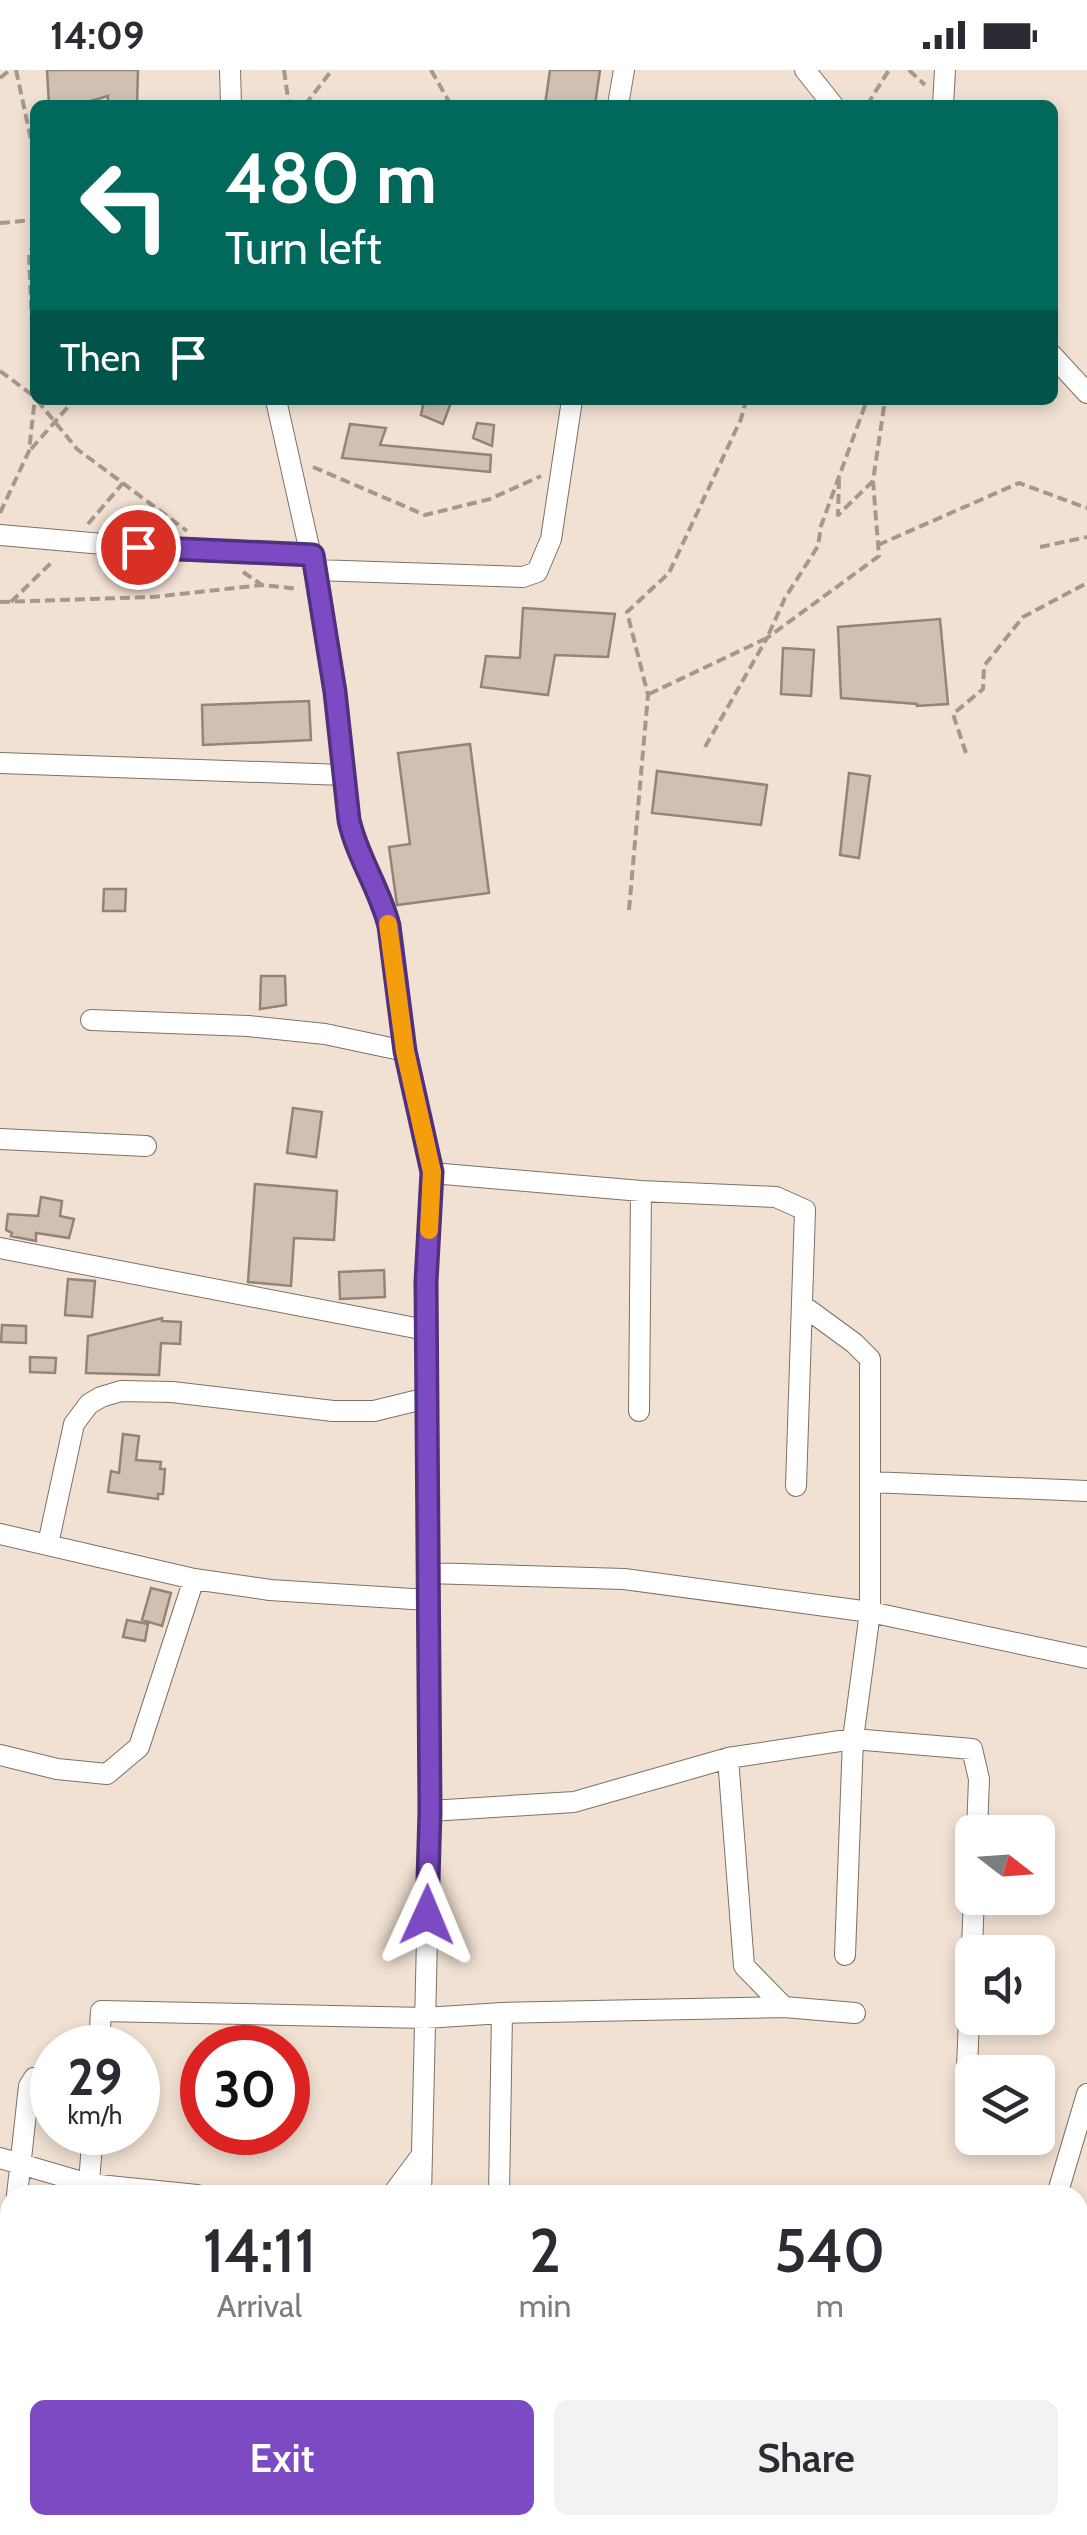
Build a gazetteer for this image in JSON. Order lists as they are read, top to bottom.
{
  "north": "right",
  "page": {
    "status": "14:09",
    "turn": ["480 m", "Turn left"],
    "then": "Then",
    "speed": "29 km/h",
    "limit": "30",
    "eta": [
      "14:11",
      "Arrival",
      "2",
      "min",
      "540",
      "m"
    ],
    "buttons": ["Exit", "Share"]
  }
}
